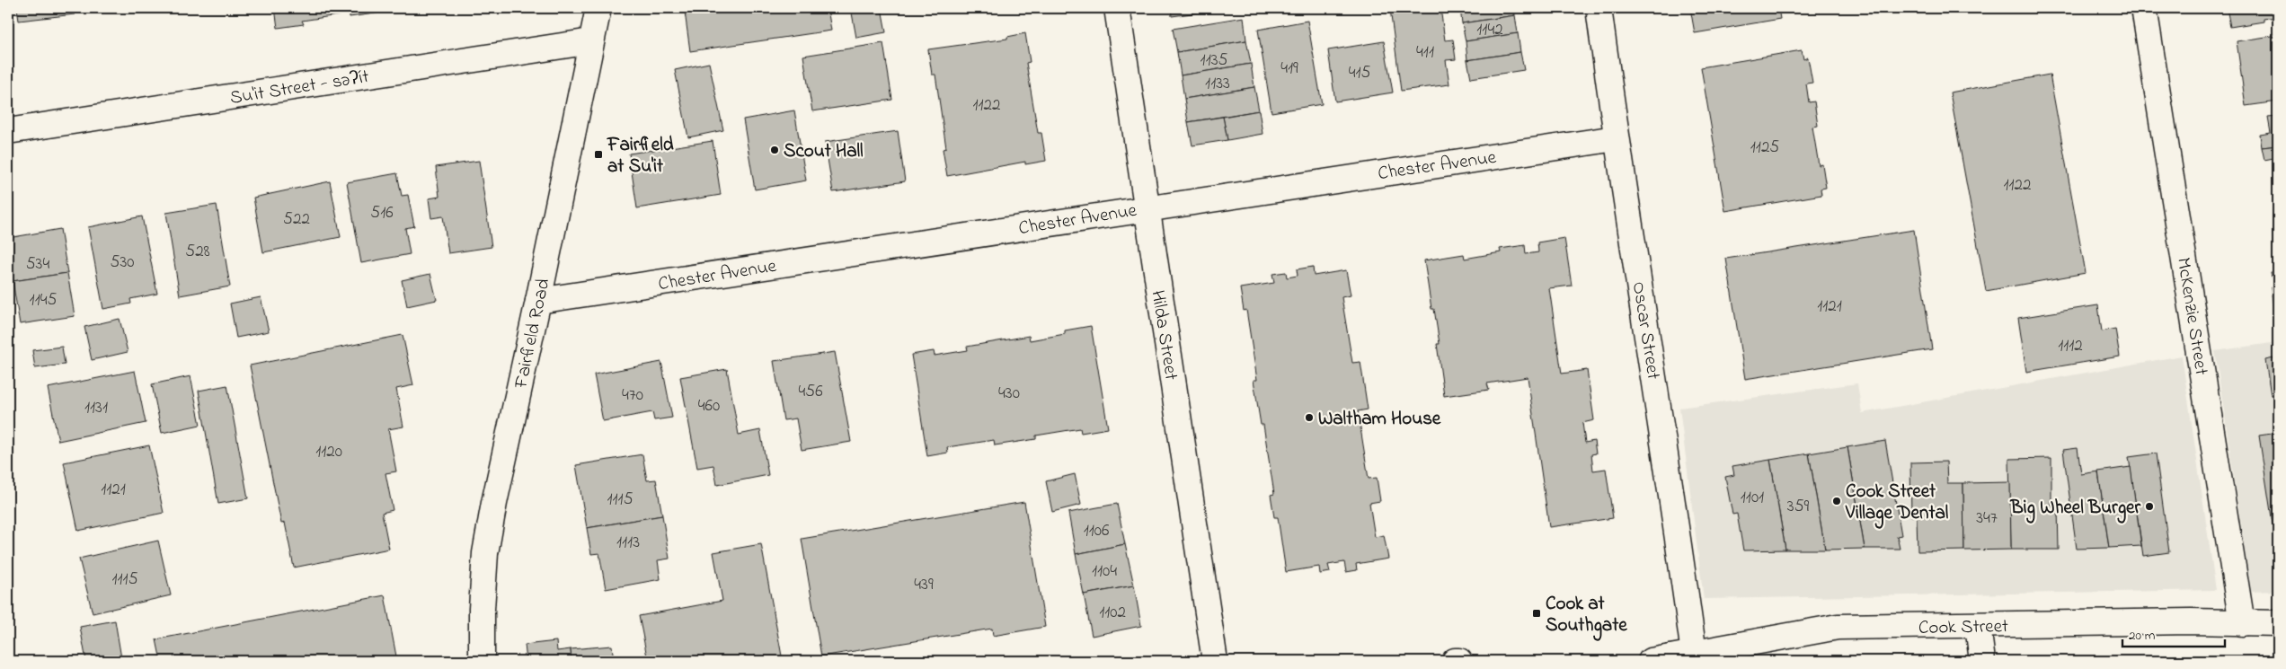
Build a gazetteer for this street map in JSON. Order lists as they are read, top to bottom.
{
  "streets": {
    "street": [
      "Su'it Street - səʔít",
      "Chester Avenue",
      "McKenzie Street",
      "Oscar Street",
      "Fairfield Road",
      "Hilda Street",
      "Cook Street"
    ]
  },
  "crossings": [
    ["Su'it Street - səʔít", "Fairfield Road"],
    ["Chester Avenue", "Oscar Street"],
    ["Chester Avenue", "Fairfield Road"],
    ["Chester Avenue", "Hilda Street"],
    ["McKenzie Street", "Cook Street"],
    ["Oscar Street", "Cook Street"]
  ],
  "places": {
    "other": [
      "Scout Hall",
      "Waltham House",
      "Cook Street Village Dental",
      "Big Wheel Burger"
    ],
    "transit": ["Fairfield at Su'it", "Cook at Southgate"]
  },
  "house_numbers": [
    "1142",
    "411",
    "1135",
    "419",
    "415",
    "1133",
    "1122",
    "1125",
    "1122",
    "516",
    "522",
    "528",
    "530",
    "534",
    "1145",
    "1121",
    "1112",
    "456",
    "430",
    "470",
    "460",
    "1131",
    "1120",
    "1121",
    "1101",
    "1115",
    "359",
    "347",
    "1106",
    "1113",
    "1104",
    "1115",
    "439",
    "1102"
  ],
  "scale_bar": "20 m"
}
